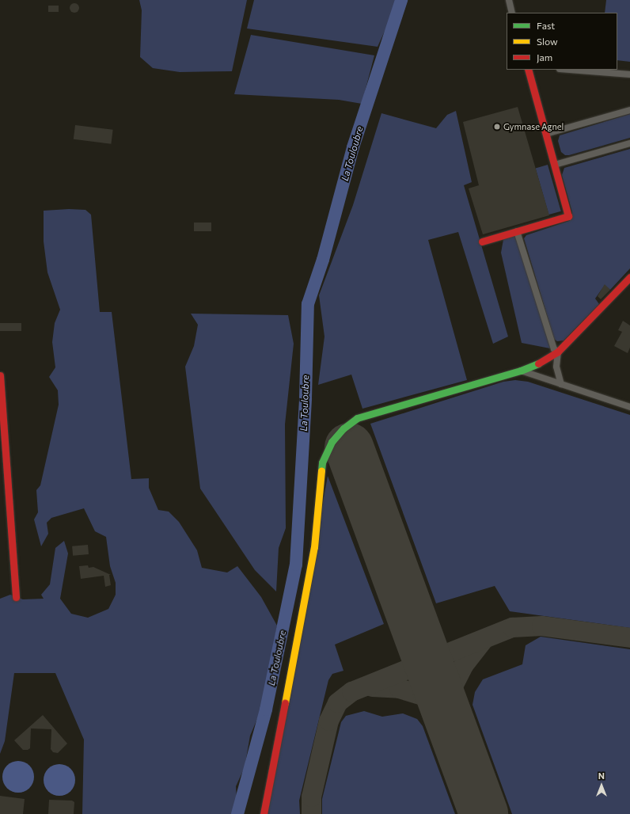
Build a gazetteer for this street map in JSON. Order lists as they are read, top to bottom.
{
  "water": ["La Touloubre"],
  "places": ["Gymnase Agnel"],
  "legend": ["Fast", "Slow", "Jam"],
  "north": "top"
}
